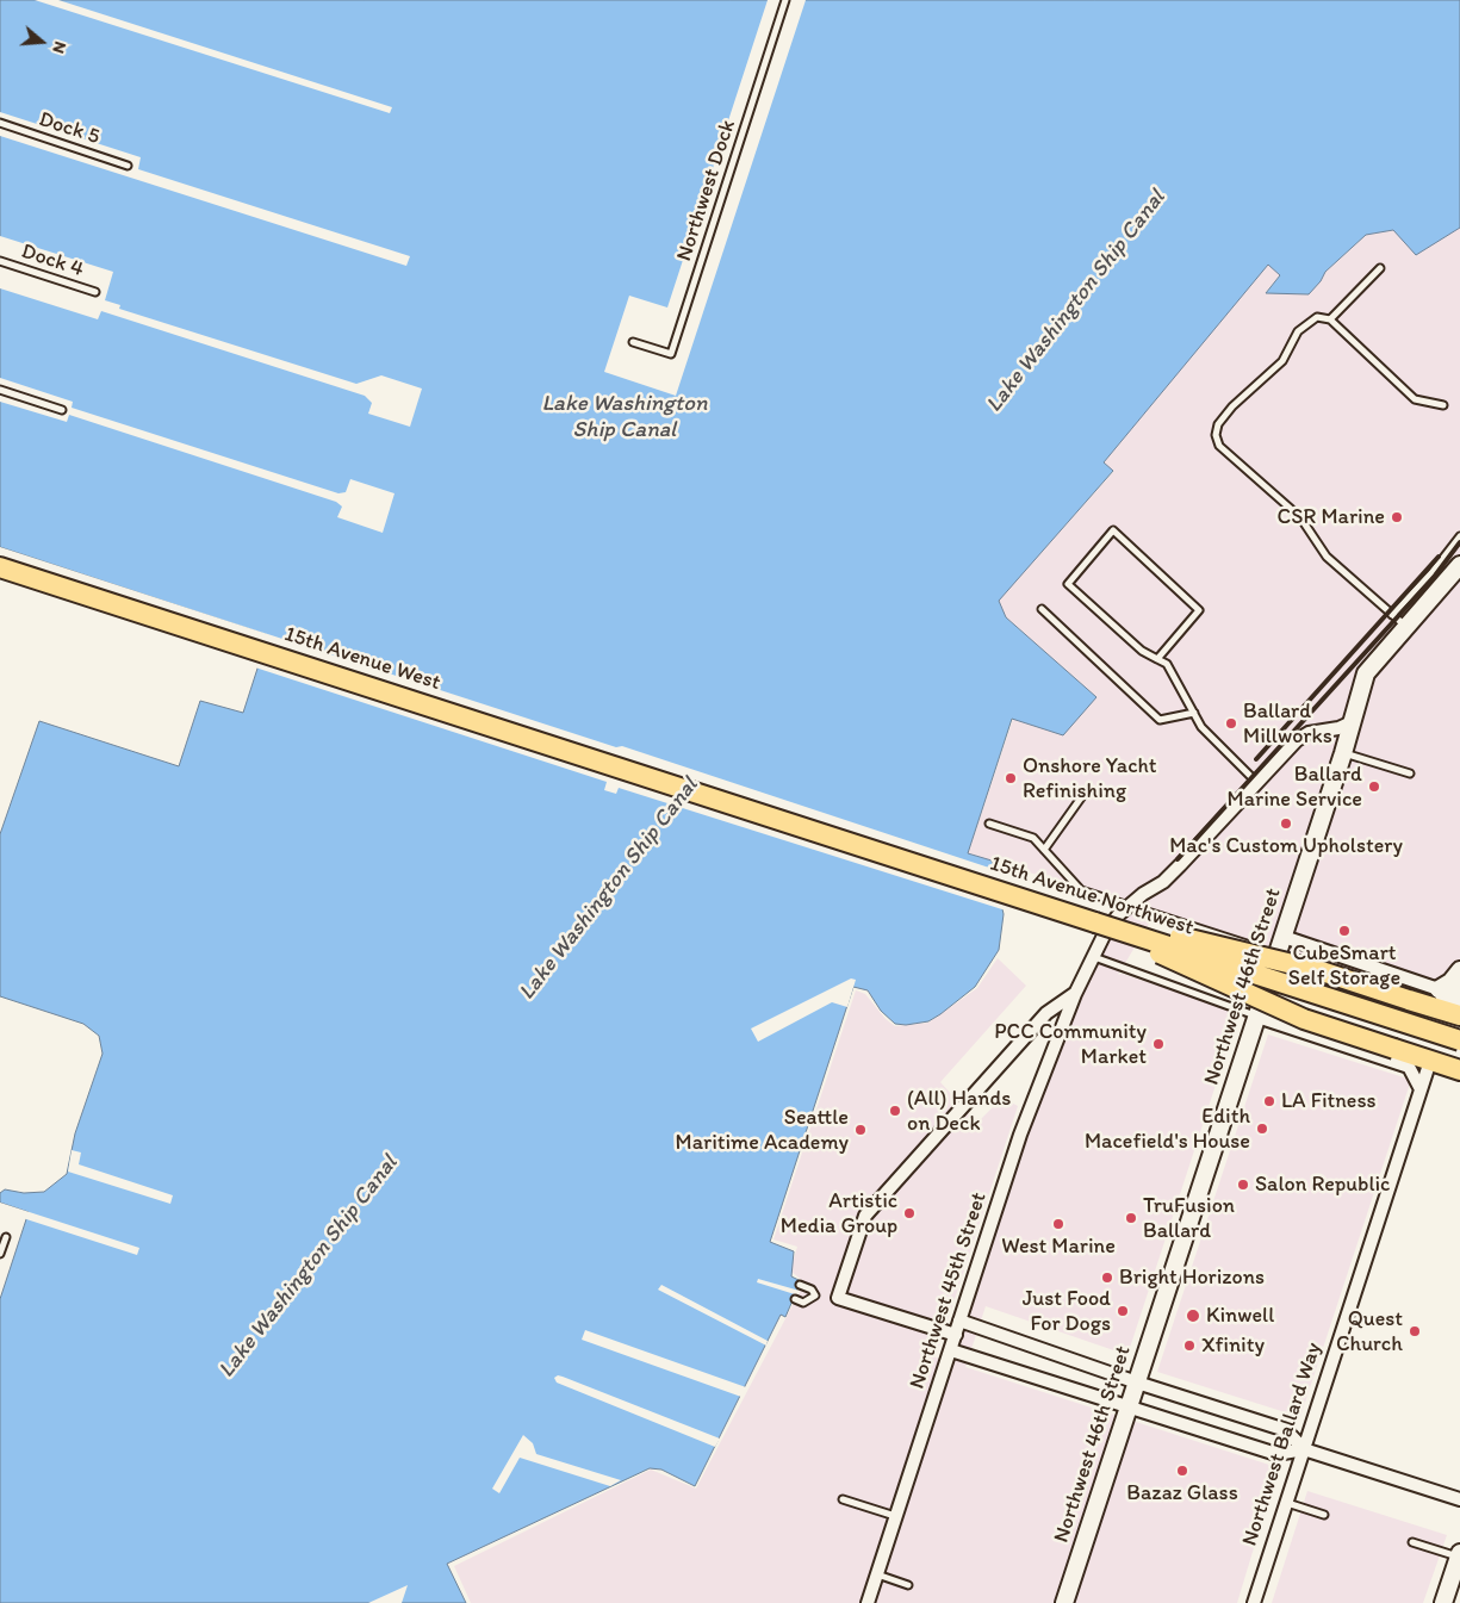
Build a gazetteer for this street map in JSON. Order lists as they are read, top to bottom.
{
  "streets": {
    "main road": ["15th Avenue West", "15th Avenue Northwest"],
    "street": ["Northwest 46th Street", "Northwest 45th Street", "Northwest Ballard Way"],
    "lane": ["Dock 5", "Northwest Dock", "Dock 4"]
  },
  "crossings": [
    ["15th Avenue West", "15th Avenue Northwest"],
    ["15th Avenue Northwest", "Northwest 46th Street"],
    ["15th Avenue Northwest", "Northwest 45th Street"],
    ["Northwest 46th Street", "Northwest 45th Street"]
  ],
  "water": ["Lake Washington Ship Canal"],
  "places": [
    "CSR Marine",
    "Ballard Millworks",
    "Onshore Yacht Refinishing",
    "Ballard Marine Service",
    "Mac's Custom Upholstery",
    "CubeSmart Self Storage",
    "PCC Community Market",
    "LA Fitness",
    "(All) Hands on Deck",
    "Edith Macefield's House",
    "Seattle Maritime Academy",
    "Salon Republic",
    "Artistic Media Group",
    "TruFusion Ballard",
    "West Marine",
    "Bright Horizons",
    "Just Food For Dogs",
    "Kinwell",
    "Quest Church",
    "Xfinity",
    "Bazaz Glass"
  ],
  "north": "right"
}
